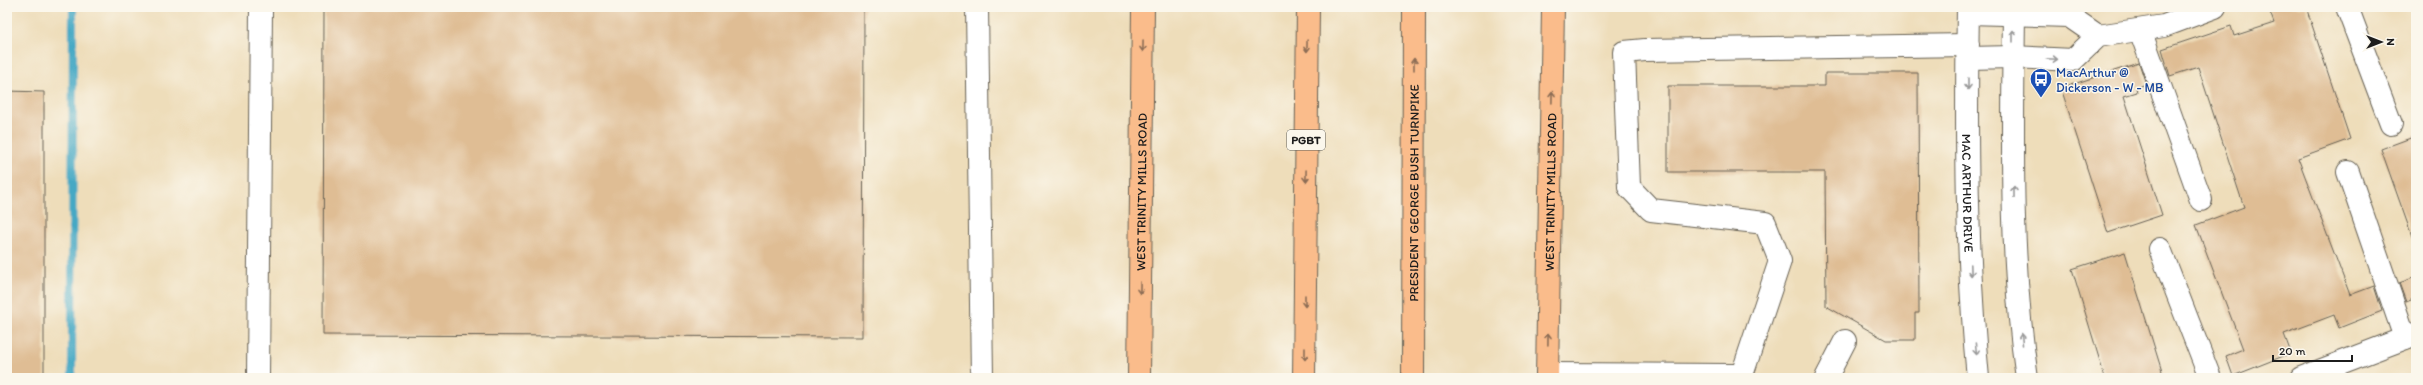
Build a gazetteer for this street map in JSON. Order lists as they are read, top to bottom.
{
  "streets": {
    "main road": ["PGBT", "WEST TRINITY MILLS ROAD", "PRESIDENT GEORGE BUSH TURNPIKE"],
    "street": ["MAC ARTHUR DRIVE"]
  },
  "places": {
    "bus stop": ["MacArthur @ Dickerson - W - MB"]
  },
  "scale_bar": "20 m",
  "north": "right"
}
